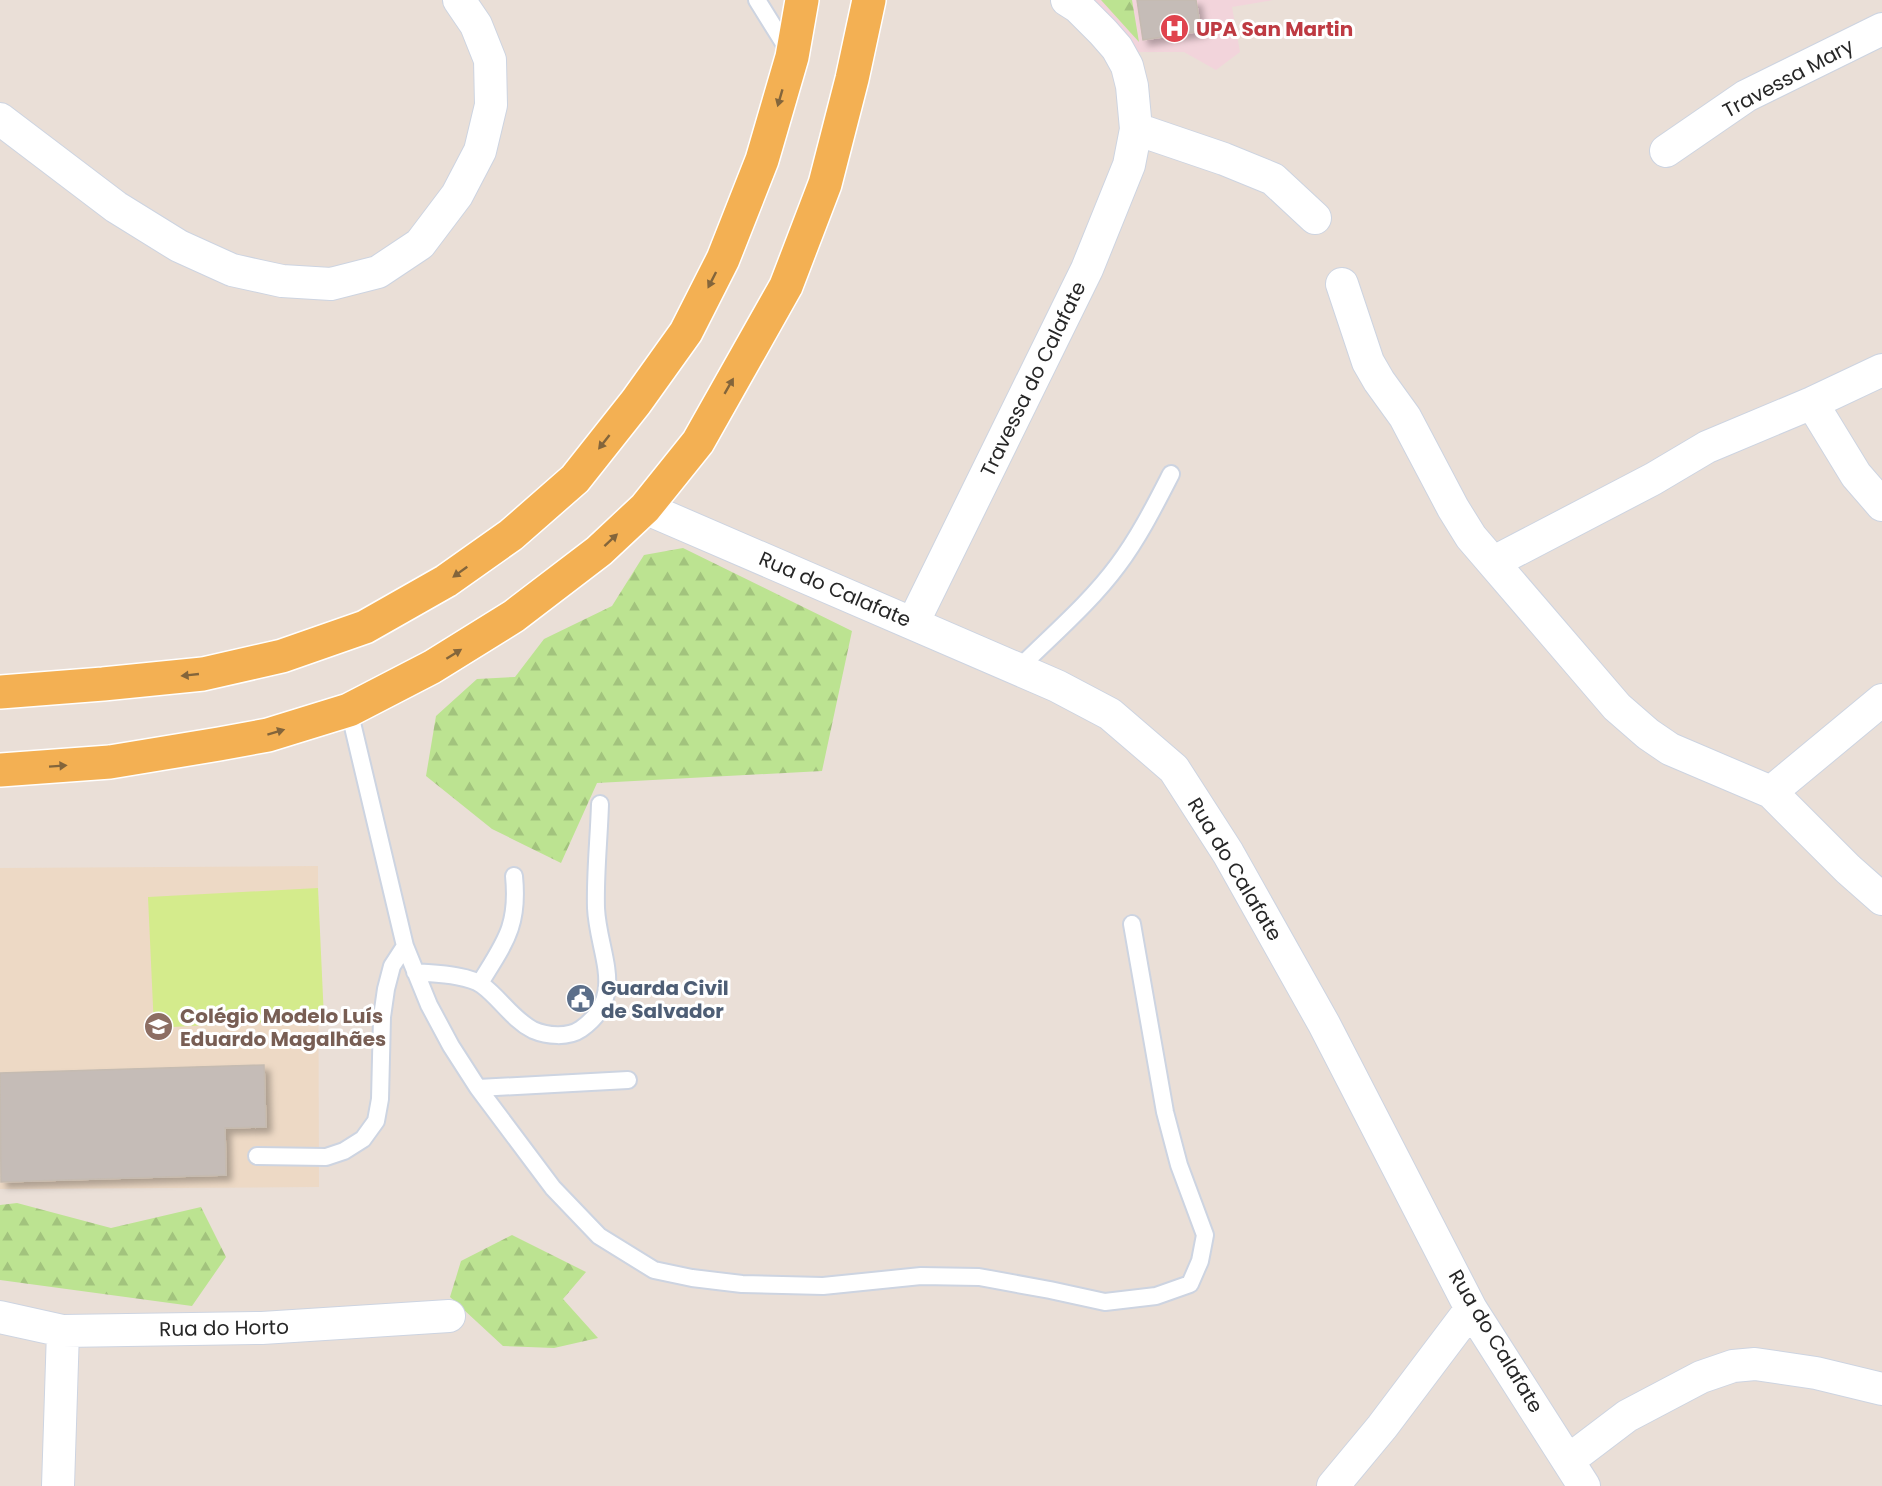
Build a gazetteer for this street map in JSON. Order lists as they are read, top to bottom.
{
  "streets": {
    "street": [
      "Travessa Mary",
      "Travessa do Calafate",
      "Rua do Calafate",
      "Rua do Horto"
    ]
  },
  "crossings": [
    ["Travessa do Calafate", "Rua do Calafate"]
  ],
  "places": {
    "hospital": ["UPA San Martin"],
    "public building": ["Guarda Civil de Salvador"],
    "school or university": ["Colégio Modelo Luís Eduardo Magalhães"]
  }
}
